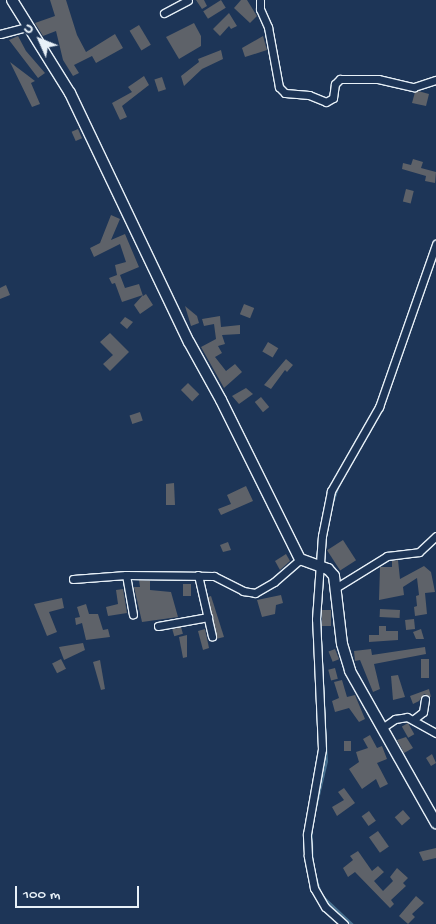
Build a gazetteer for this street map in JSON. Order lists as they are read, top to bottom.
{
  "scale_bar": "100 m",
  "north": "top left"
}
